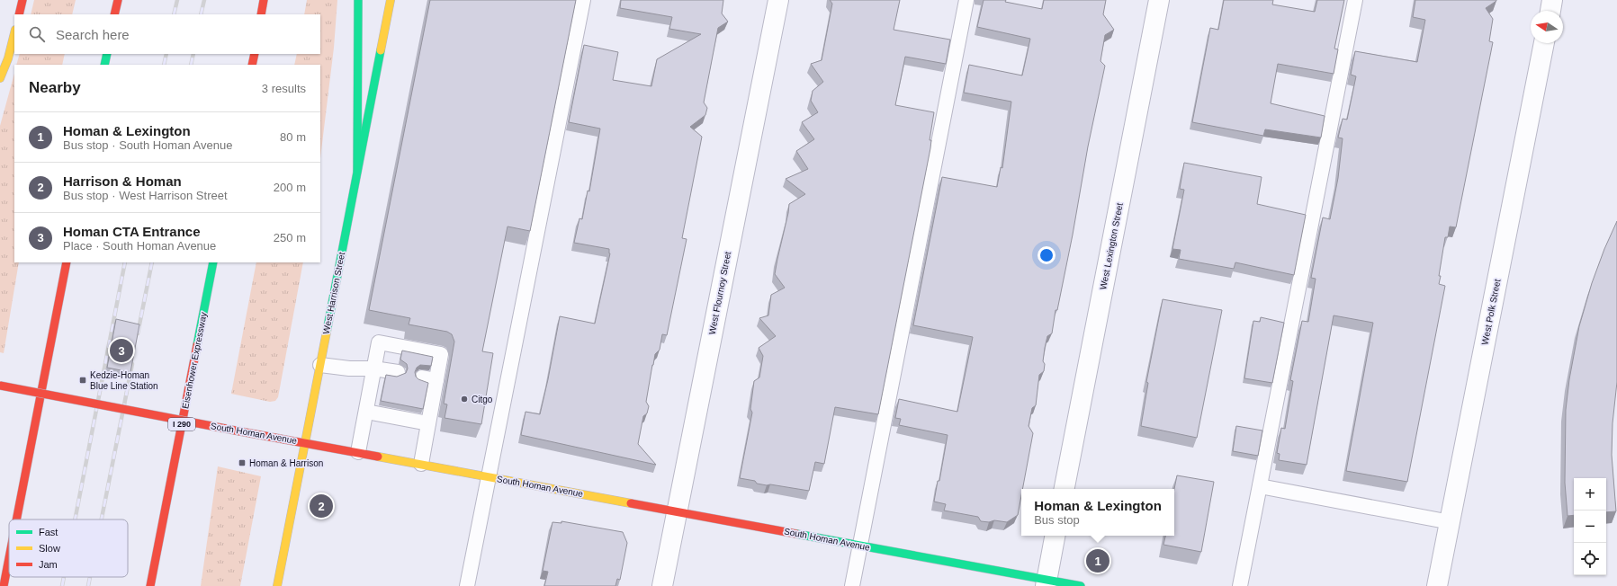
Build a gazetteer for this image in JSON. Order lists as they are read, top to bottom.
{
  "streets": {
    "main road": [
      "West Harrison Street",
      "Eisenhower Expressway",
      "I 290",
      "South Homan Avenue"
    ],
    "street": ["West Lexington Street", "West Flournoy Street", "West Polk Street"]
  },
  "crossings": [
    ["West Harrison Street", "South Homan Avenue"],
    ["West Flournoy Street", "South Homan Avenue"]
  ],
  "places": {
    "transit": ["Kedzie-Homan Blue Line Station", "Homan & Harrison"],
    "other": ["Citgo"]
  },
  "legend": ["Fast", "Slow", "Jam"],
  "north": "left",
  "page": {
    "search": "Search here",
    "heading": ["Nearby", "3 results"],
    "list": [
      {
        "mark": "1",
        "name": "Homan & Lexington",
        "note": "Bus stop · South Homan Avenue",
        "value": "80 m"
      },
      {
        "mark": "2",
        "name": "Harrison & Homan",
        "note": "Bus stop · West Harrison Street",
        "value": "200 m"
      },
      {
        "mark": "3",
        "name": "Homan CTA Entrance",
        "note": "Place · South Homan Avenue",
        "value": "250 m"
      }
    ],
    "pins": ["3", "2", "1"],
    "map_buttons": ["+", "−"],
    "popup": ["Homan & Lexington", "Bus stop"]
  }
}
